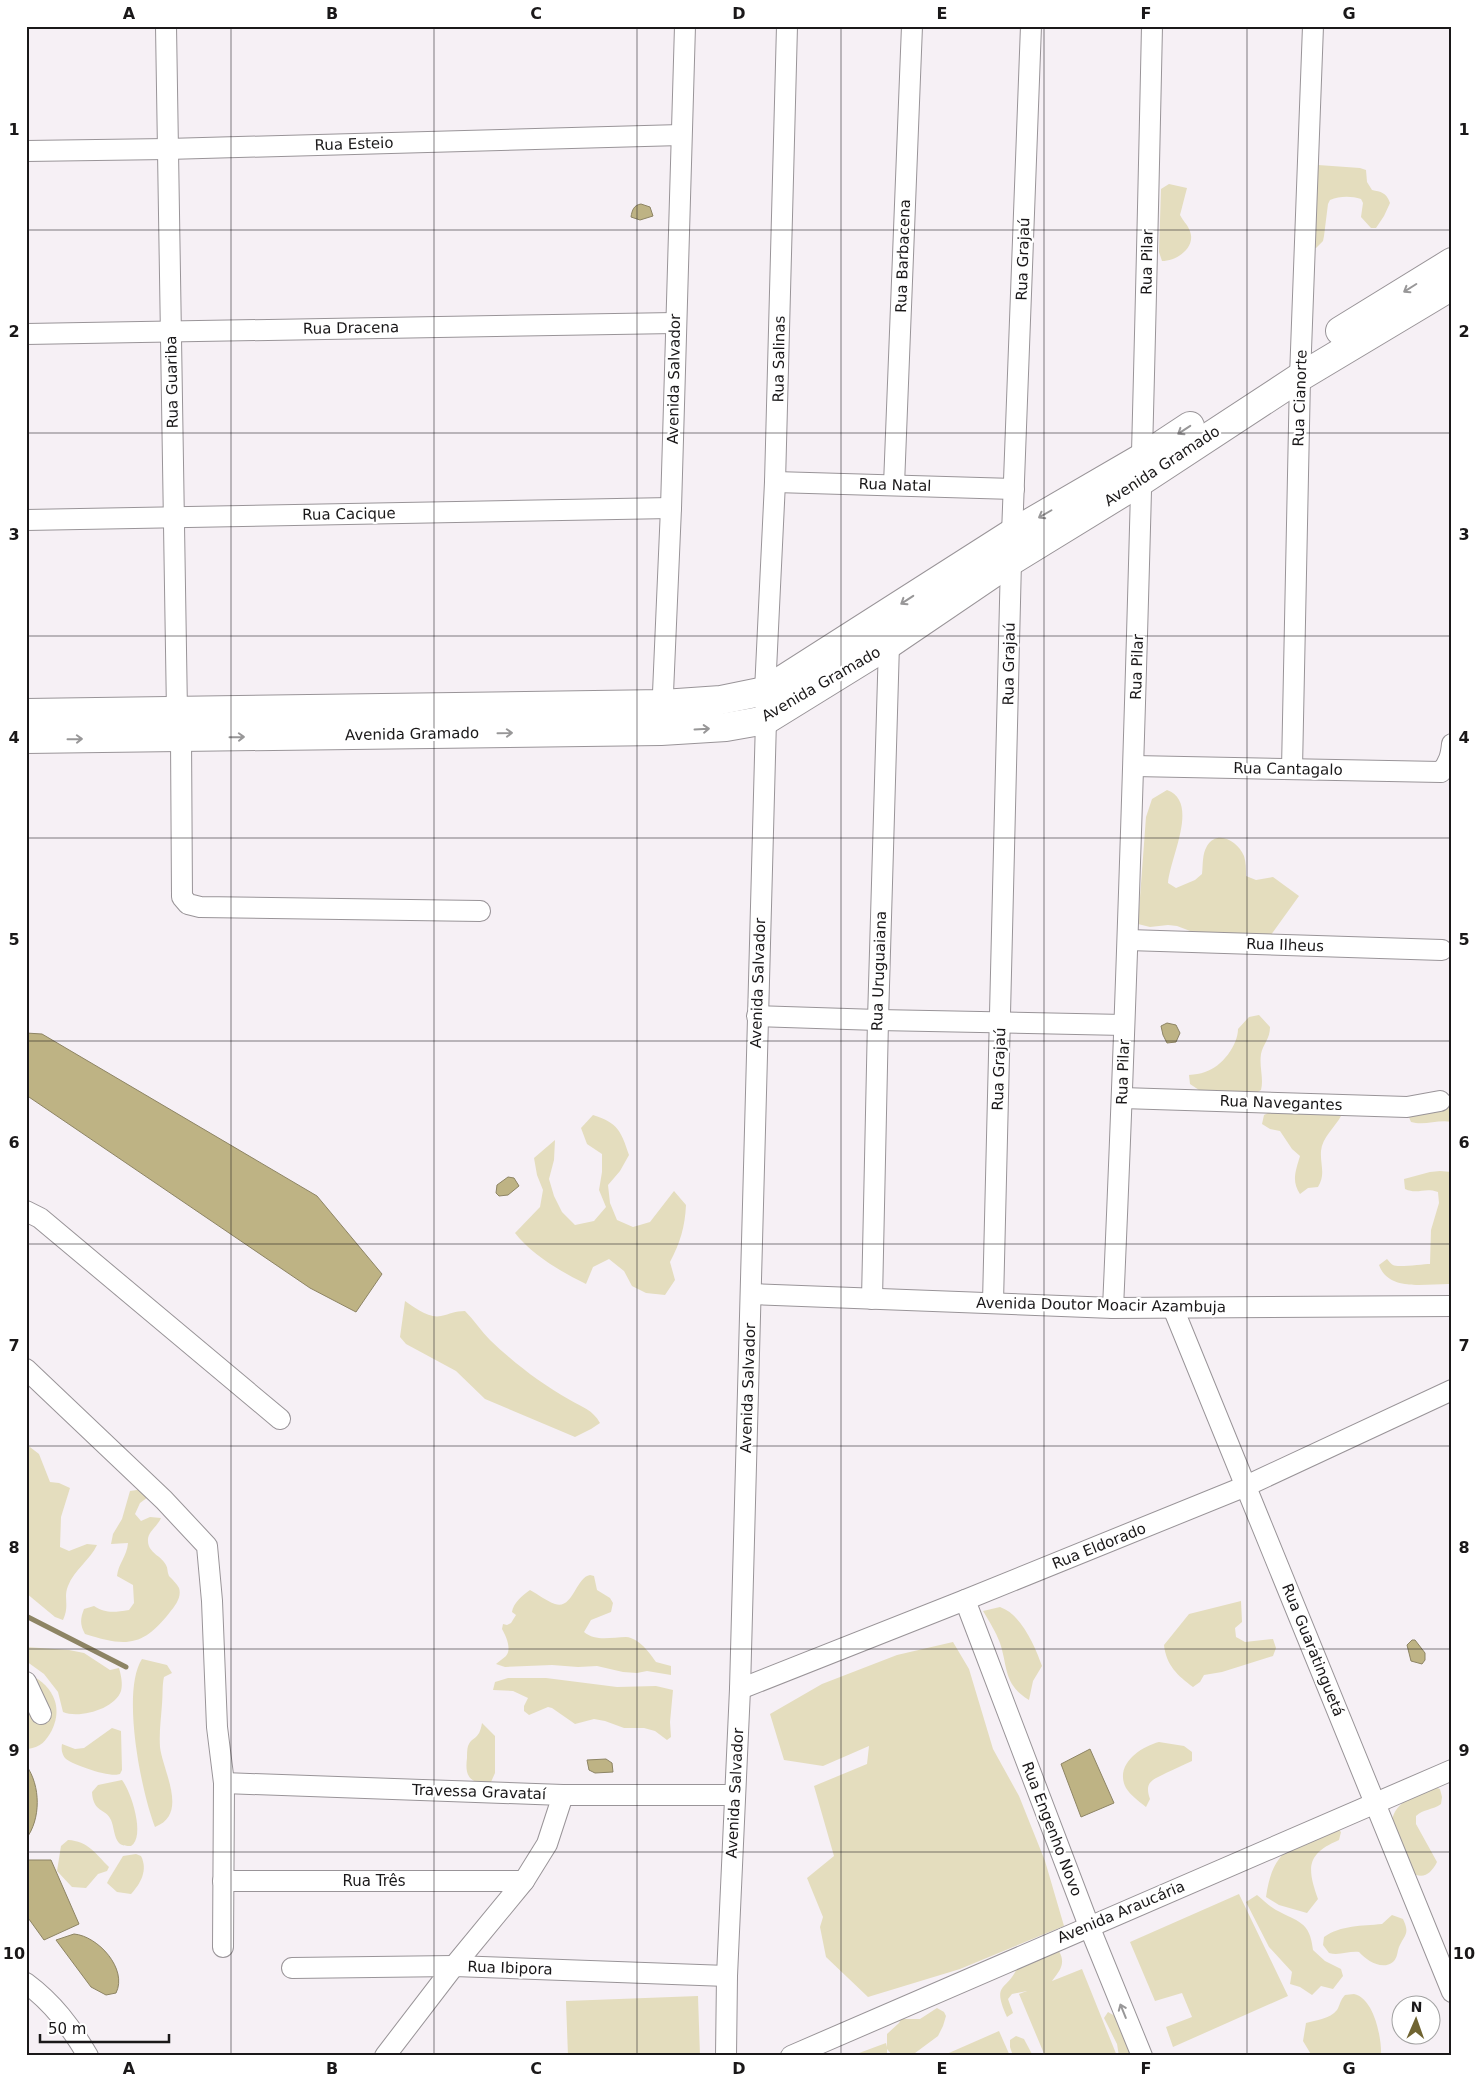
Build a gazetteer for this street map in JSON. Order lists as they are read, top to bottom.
{
  "streets": {
    "street": [
      "Rua Esteio",
      "Rua Barbacena",
      "Rua Grajaú",
      "Rua Pilar",
      "Rua Dracena",
      "Rua Salinas",
      "Avenida Salvador",
      "Rua Guariba",
      "Rua Cianorte",
      "Avenida Gramado",
      "Rua Natal",
      "Rua Cacique",
      "Rua Cantagalo",
      "Rua Ilheus",
      "Rua Uruguaiana",
      "Rua Navegantes",
      "Avenida Doutor Moacir Azambuja",
      "Rua Eldorado",
      "Rua Guaratinguetá",
      "Travessa Gravataí",
      "Rua Engenho Novo",
      "Rua Três",
      "Avenida Araucária",
      "Rua Ibipora"
    ]
  },
  "crossings": [
    ["Rua Esteio", "Avenida Salvador"],
    ["Rua Esteio", "Rua Guariba"],
    ["Rua Barbacena", "Rua Natal"],
    ["Rua Grajaú", "Avenida Gramado"],
    ["Rua Grajaú", "Rua Natal"],
    ["Rua Grajaú", "Avenida Doutor Moacir Azambuja"],
    ["Rua Pilar", "Avenida Gramado"],
    ["Rua Pilar", "Rua Cantagalo"],
    ["Rua Pilar", "Rua Ilheus"],
    ["Rua Pilar", "Rua Navegantes"],
    ["Rua Pilar", "Avenida Doutor Moacir Azambuja"],
    ["Rua Dracena", "Avenida Salvador"],
    ["Rua Dracena", "Rua Guariba"],
    ["Rua Salinas", "Avenida Salvador"],
    ["Rua Salinas", "Avenida Gramado"],
    ["Rua Salinas", "Rua Natal"],
    ["Avenida Salvador", "Avenida Gramado"],
    ["Avenida Salvador", "Rua Cacique"],
    ["Avenida Salvador", "Avenida Doutor Moacir Azambuja"],
    ["Avenida Salvador", "Rua Eldorado"],
    ["Avenida Salvador", "Travessa Gravataí"],
    ["Avenida Salvador", "Rua Ibipora"],
    ["Rua Guariba", "Avenida Gramado"],
    ["Rua Guariba", "Rua Cacique"],
    ["Rua Cianorte", "Avenida Gramado"],
    ["Rua Cianorte", "Rua Cantagalo"],
    ["Avenida Gramado", "Rua Uruguaiana"],
    ["Rua Uruguaiana", "Avenida Doutor Moacir Azambuja"],
    ["Avenida Doutor Moacir Azambuja", "Rua Guaratinguetá"],
    ["Rua Eldorado", "Rua Guaratinguetá"],
    ["Rua Eldorado", "Rua Engenho Novo"],
    ["Rua Guaratinguetá", "Avenida Araucária"],
    ["Rua Engenho Novo", "Avenida Araucária"]
  ],
  "scale_bar": "50 m",
  "north": "top",
  "grid": {
    "columns": [
      "A",
      "B",
      "C",
      "D",
      "E",
      "F",
      "G"
    ],
    "rows": [
      "1",
      "2",
      "3",
      "4",
      "5",
      "6",
      "7",
      "8",
      "9",
      "10"
    ]
  }
}
